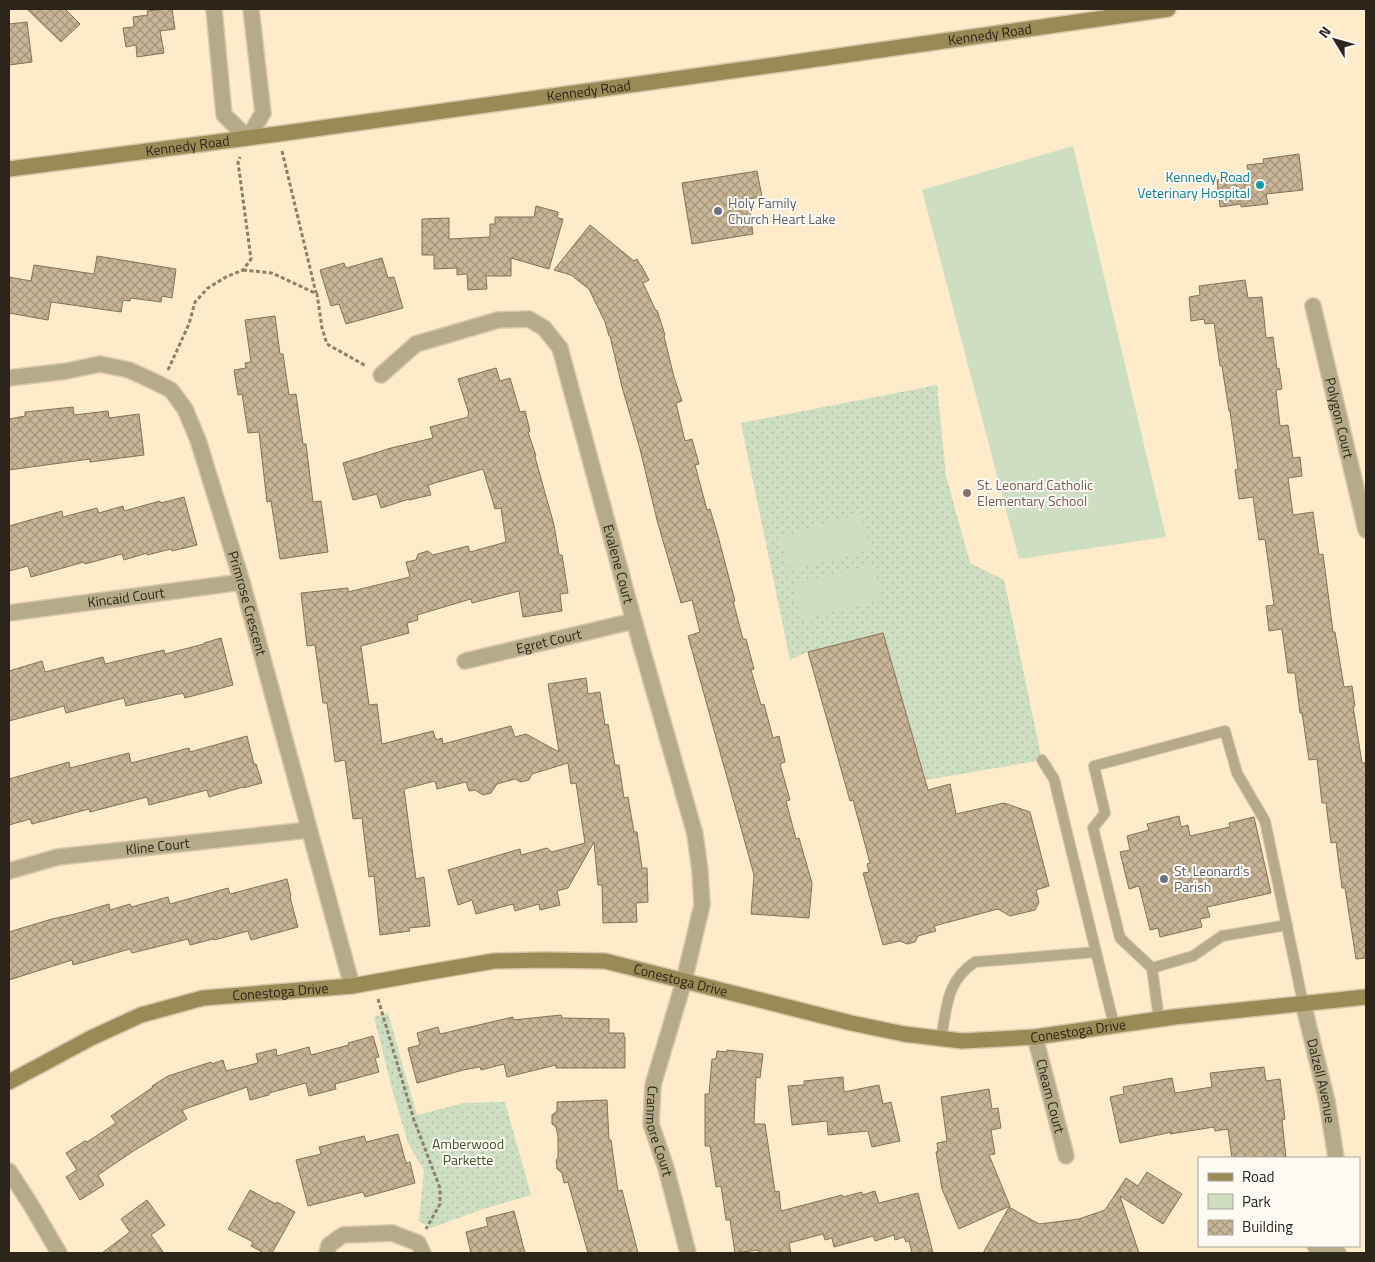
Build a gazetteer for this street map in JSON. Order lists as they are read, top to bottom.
{
  "streets": {
    "street": [
      "Kennedy Road",
      "Polygon Court",
      "Evalene Court",
      "Kincaid Court",
      "Primrose Crescent",
      "Egret Court",
      "Kline Court",
      "Conestoga Drive",
      "Dalzell Avenue",
      "Cheam Court",
      "Cranmore Court"
    ]
  },
  "crossings": [
    ["Evalene Court", "Egret Court"],
    ["Evalene Court", "Conestoga Drive"],
    ["Evalene Court", "Cranmore Court"],
    ["Kincaid Court", "Primrose Crescent"],
    ["Primrose Crescent", "Kline Court"],
    ["Primrose Crescent", "Conestoga Drive"],
    ["Conestoga Drive", "Dalzell Avenue"],
    ["Conestoga Drive", "Cheam Court"],
    ["Conestoga Drive", "Cranmore Court"]
  ],
  "parks": ["Amberwood Parkette"],
  "places": [
    "Kennedy Road Veterinary Hospital",
    "Holy Family Church Heart Lake",
    "St. Leonard Catholic Elementary School",
    "St. Leonard's Parish"
  ],
  "legend": ["Road", "Park", "Building"],
  "north": "top left"
}
